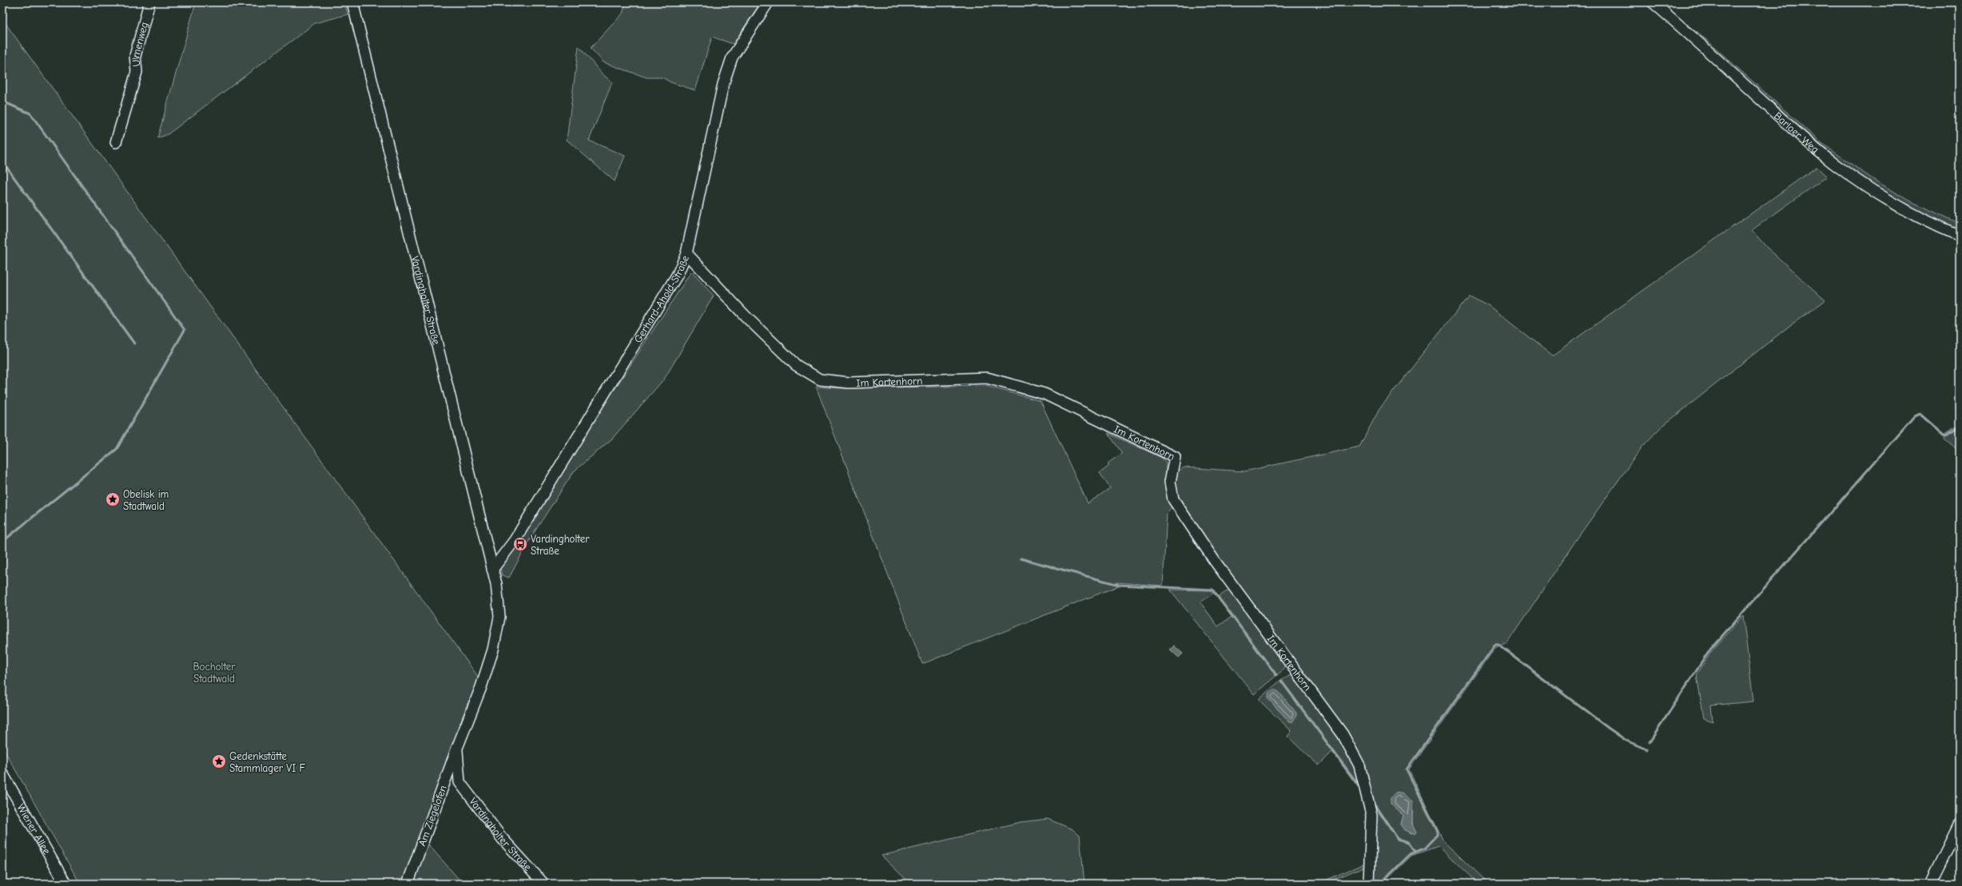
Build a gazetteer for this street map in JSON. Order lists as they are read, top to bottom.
{
  "streets": {
    "street": [
      "Ulmenweg",
      "Barloer Weg",
      "Gerhard-Ahold-Straße",
      "Vardingholter Straße",
      "Im Kortenhorn",
      "Am Ziegelofen",
      "Wiener Allee"
    ]
  },
  "crossings": [
    ["Gerhard-Ahold-Straße", "Vardingholter Straße"],
    ["Gerhard-Ahold-Straße", "Im Kortenhorn"],
    ["Vardingholter Straße", "Am Ziegelofen"]
  ],
  "parks": ["Bocholter Stadtwald"],
  "places": {
    "place": ["Obelisk im Stadtwald", "Gedenkstätte Stammlager VI F"],
    "bus stop": ["Vardingholter Straße"]
  }
}
